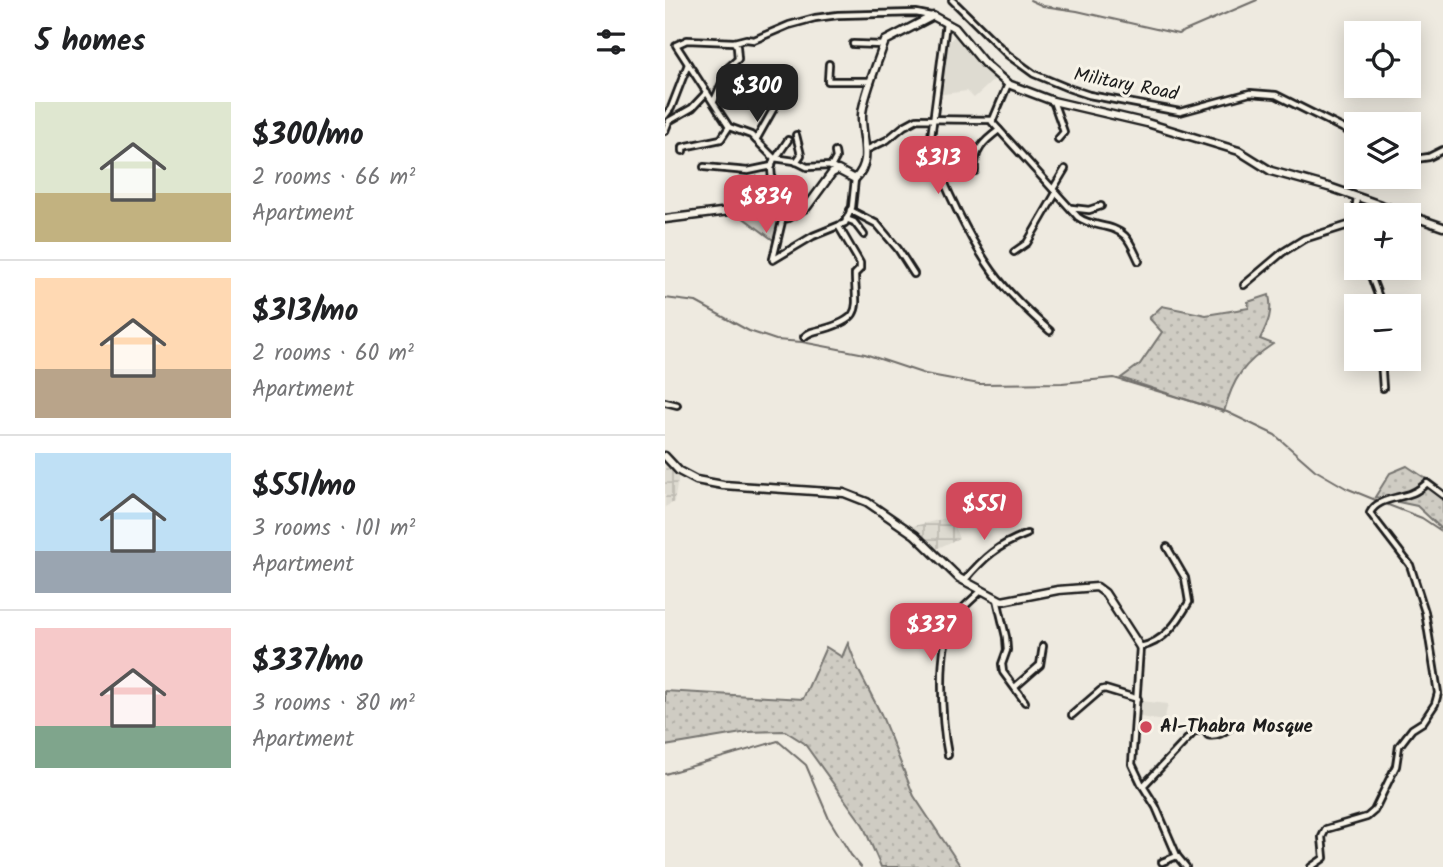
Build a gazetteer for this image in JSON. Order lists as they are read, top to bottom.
{
  "streets": {
    "street": ["Military Road"]
  },
  "places": ["Al-Thabra Mosque"],
  "page": {
    "heading": "5 homes",
    "map_buttons": ["+", "−"],
    "price": [
      "$300",
      "$313",
      "$834",
      "$551",
      "$337"
    ],
    "list": [
      {
        "name": "$300/mo",
        "note": "2 rooms · 66 m² · Apartment"
      },
      {
        "name": "$313/mo",
        "note": "2 rooms · 60 m² · Apartment"
      },
      {
        "name": "$551/mo",
        "note": "3 rooms · 101 m² · Apartment"
      },
      {
        "name": "$337/mo",
        "note": "3 rooms · 80 m² · Apartment"
      }
    ]
  }
}
